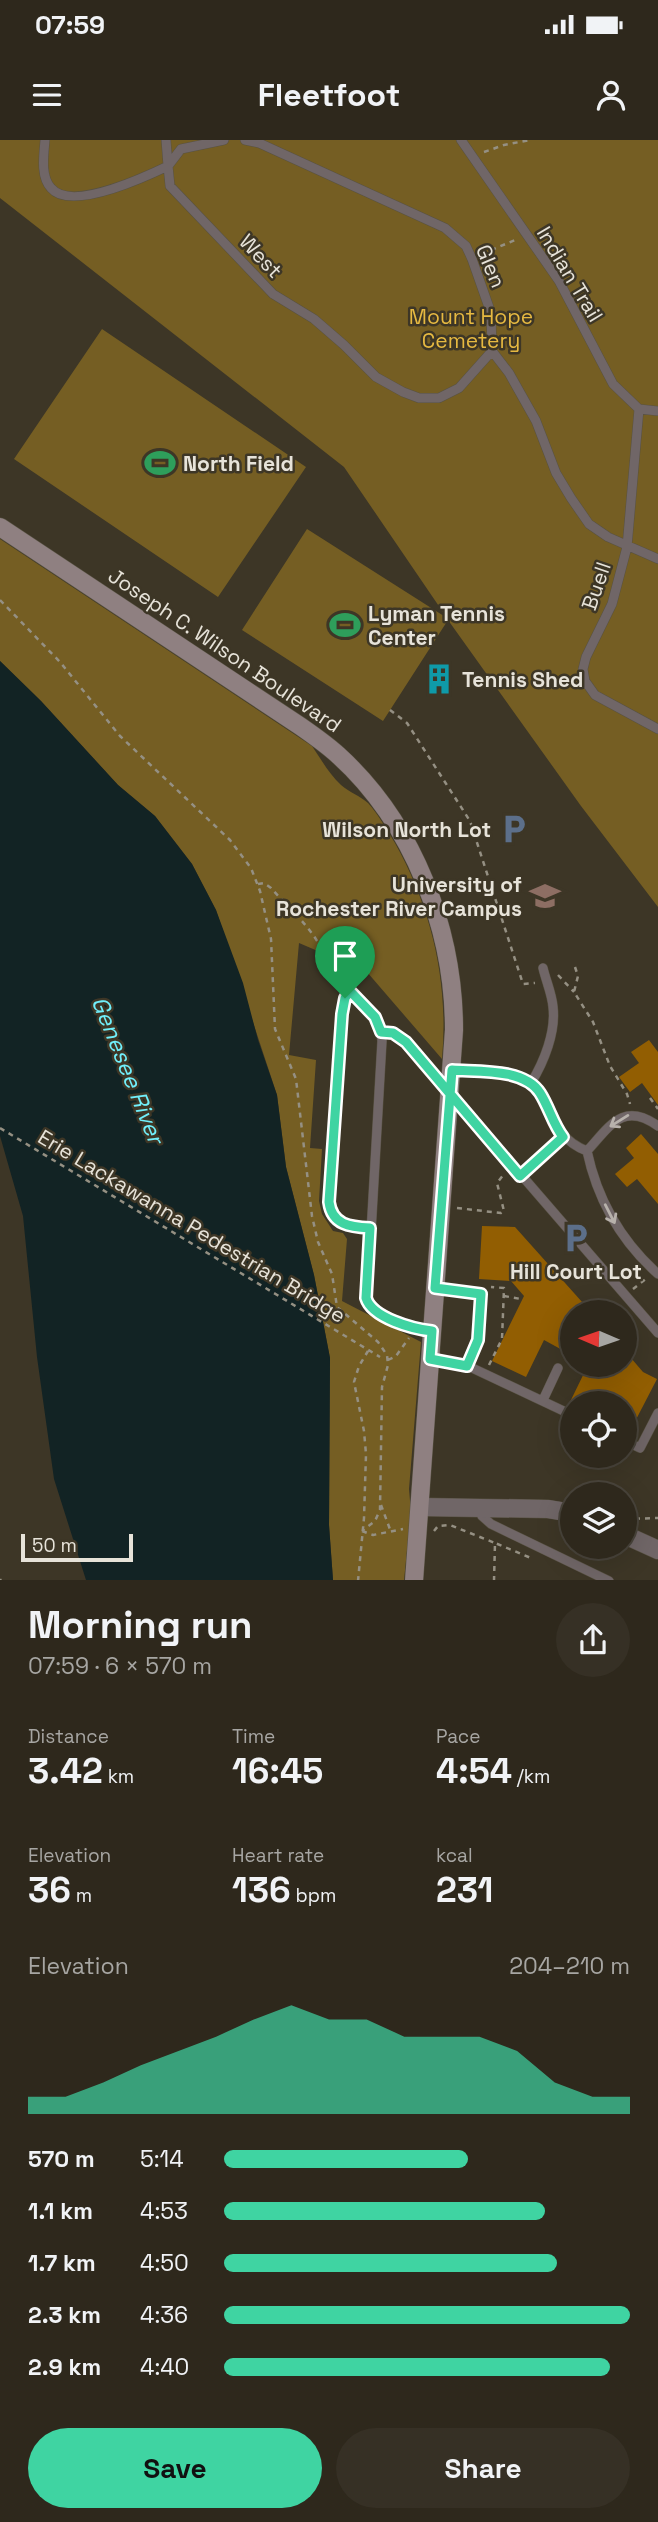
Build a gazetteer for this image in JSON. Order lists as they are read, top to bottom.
{
  "streets": {
    "street": ["Joseph C. Wilson Boulevard"],
    "lane": [
      "West",
      "Glen",
      "Indian Trail",
      "Buell"
    ],
    "path": ["Erie Lackawanna Pedestrian Bridge"]
  },
  "crossings": [
    ["West", "Glen"],
    ["Indian Trail", "Buell"]
  ],
  "water": ["Genesee River"],
  "parks": ["Mount Hope Cemetery"],
  "places": {
    "sports": ["North Field", "Lyman Tennis Center"],
    "building": ["Tennis Shed"],
    "parking": ["Wilson North Lot", "Hill Court Lot"],
    "school or university": ["University of Rochester River Campus"]
  },
  "scale_bar": "50 m",
  "north": "left",
  "page": {
    "status": "07:59",
    "header": "Fleetfoot",
    "scale": "50 m",
    "heading": ["Morning run", "07:59 · 6 × 570 m"],
    "stats": [
      ["Distance", "3.42 km"],
      ["Time", "16:45"],
      ["Pace", "4:54 /km"],
      ["Elevation", "36 m"],
      ["Heart rate", "136 bpm"],
      ["kcal", "231"]
    ],
    "chart": ["Elevation", "204–210 m"],
    "list": [
      {
        "name": "570 m",
        "note": "5:14"
      },
      {
        "name": "1.1 km",
        "note": "4:53"
      },
      {
        "name": "1.7 km",
        "note": "4:50"
      },
      {
        "name": "2.3 km",
        "note": "4:36"
      },
      {
        "name": "2.9 km",
        "note": "4:40"
      }
    ],
    "buttons": ["Save", "Share"]
  }
}
